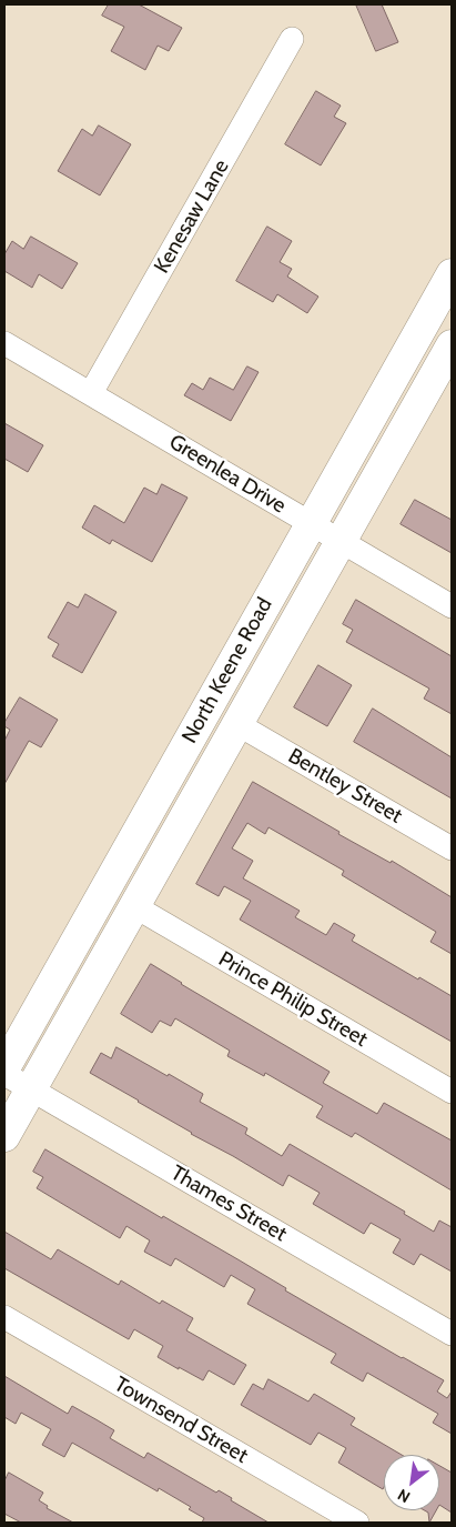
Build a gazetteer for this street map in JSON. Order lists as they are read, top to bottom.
{
  "streets": {
    "main road": ["North Keene Road"],
    "street": [
      "Kenesaw Lane",
      "Greenlea Drive",
      "Bentley Street",
      "Prince Philip Street",
      "Thames Street",
      "Townsend Street"
    ]
  },
  "crossings": [
    ["Kenesaw Lane", "Greenlea Drive"],
    ["Greenlea Drive", "North Keene Road"],
    ["North Keene Road", "Bentley Street"],
    ["North Keene Road", "Prince Philip Street"],
    ["North Keene Road", "Thames Street"]
  ],
  "north": "bottom left"
}
